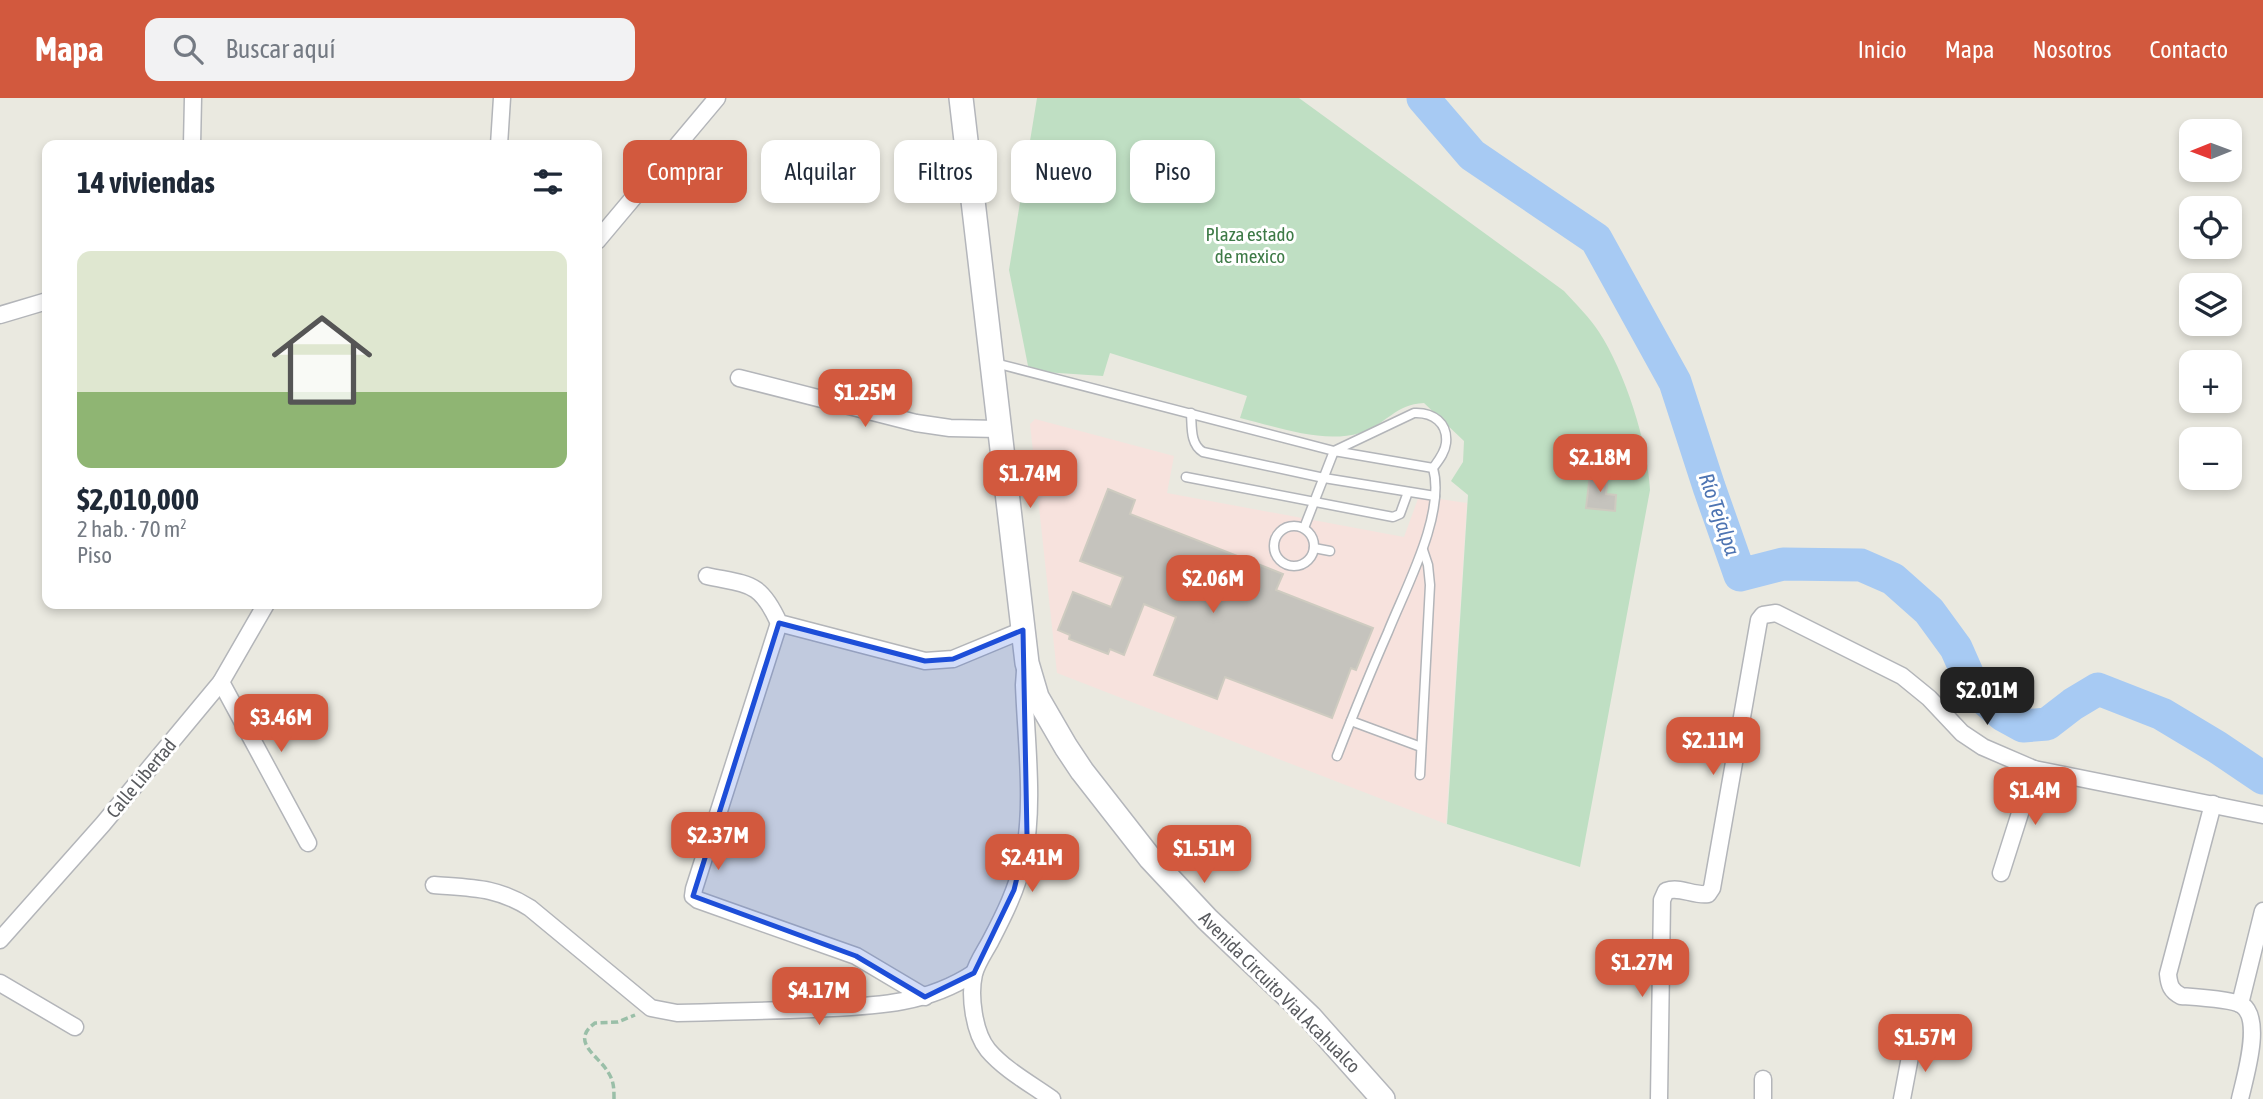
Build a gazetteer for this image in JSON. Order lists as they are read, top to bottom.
{
  "streets": {
    "street": ["Calle Libertad", "Avenida Circuito Vial Acahualco"]
  },
  "water": ["Río Tejalpa"],
  "parks": ["Plaza estado de mexico"],
  "north": "left",
  "page": {
    "header": "Mapa",
    "search": "Buscar aquí",
    "nav": [
      "Inicio",
      "Mapa",
      "Nosotros",
      "Contacto"
    ],
    "map_buttons": ["+", "−"],
    "chip": [
      "Comprar",
      "Alquilar",
      "Filtros",
      "Nuevo",
      "Piso"
    ],
    "heading": "14 viviendas",
    "list": [
      {
        "name": "$2,010,000",
        "note": "2 hab. · 70 m² · Piso"
      }
    ],
    "price": [
      "$1.25M",
      "$2.18M",
      "$1.74M",
      "$2.06M",
      "$2.01M",
      "$3.46M",
      "$2.11M",
      "$1.4M",
      "$2.37M",
      "$1.51M",
      "$2.41M",
      "$1.27M",
      "$4.17M",
      "$1.57M"
    ]
  }
}
